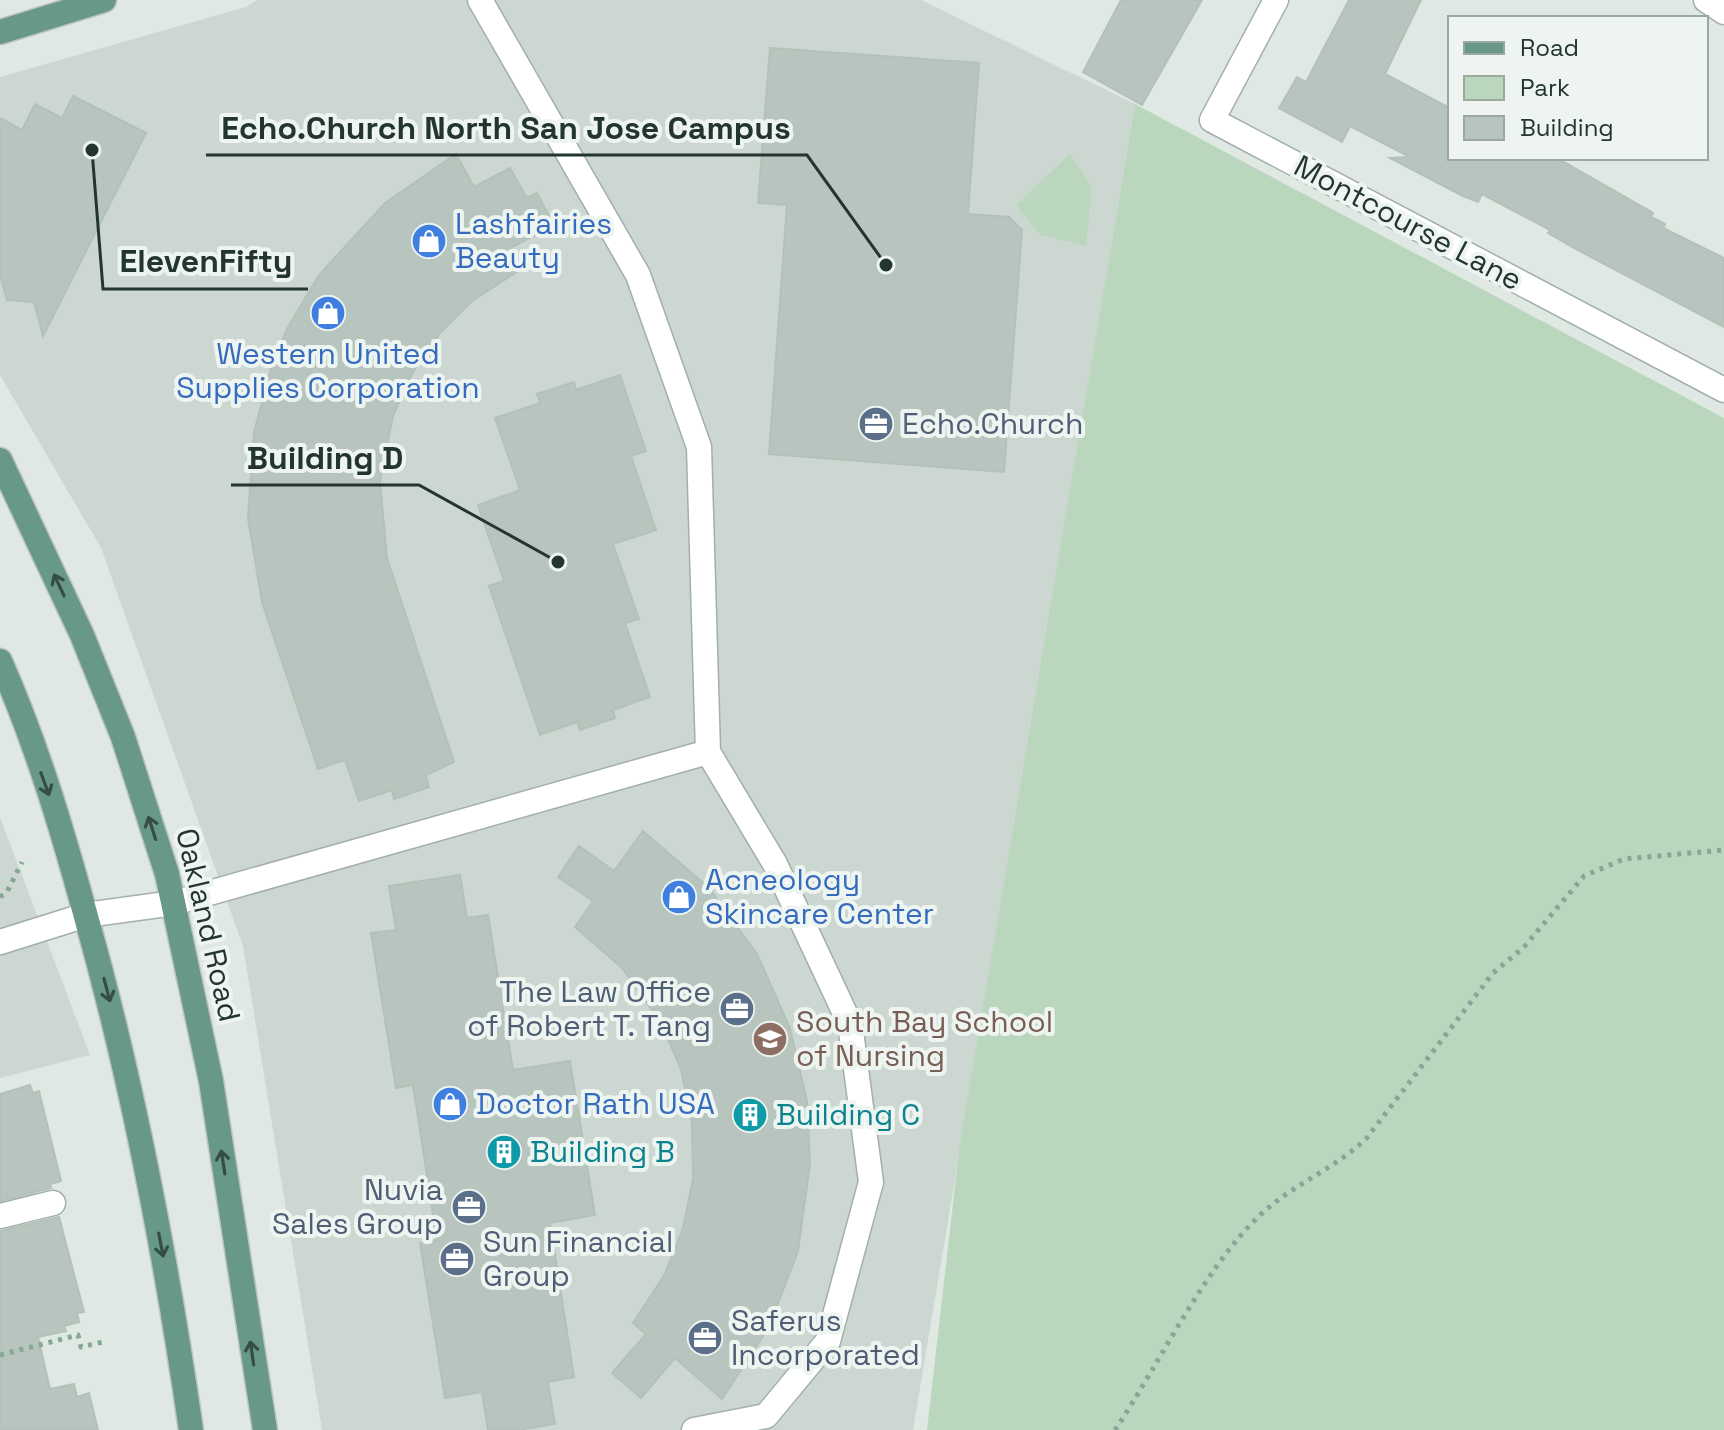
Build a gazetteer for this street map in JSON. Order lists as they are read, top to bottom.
{
  "streets": {
    "main road": ["Oakland Road"],
    "street": ["Montcourse Lane"]
  },
  "places": {
    "other": ["ElevenFifty", "Echo.Church North San Jose Campus", "Building D"],
    "shop": [
      "Lashfairies Beauty",
      "Western United Supplies Corporation",
      "Acneology Skincare Center",
      "Doctor Rath USA"
    ],
    "office": [
      "Echo.Church",
      "The Law Office of Robert T. Tang",
      "Nuvia Sales Group",
      "Sun Financial Group",
      "Saferus Incorporated"
    ],
    "school or university": ["South Bay School of Nursing"],
    "building": ["Building C", "Building B"]
  },
  "legend": ["Road", "Park", "Building"]
}
